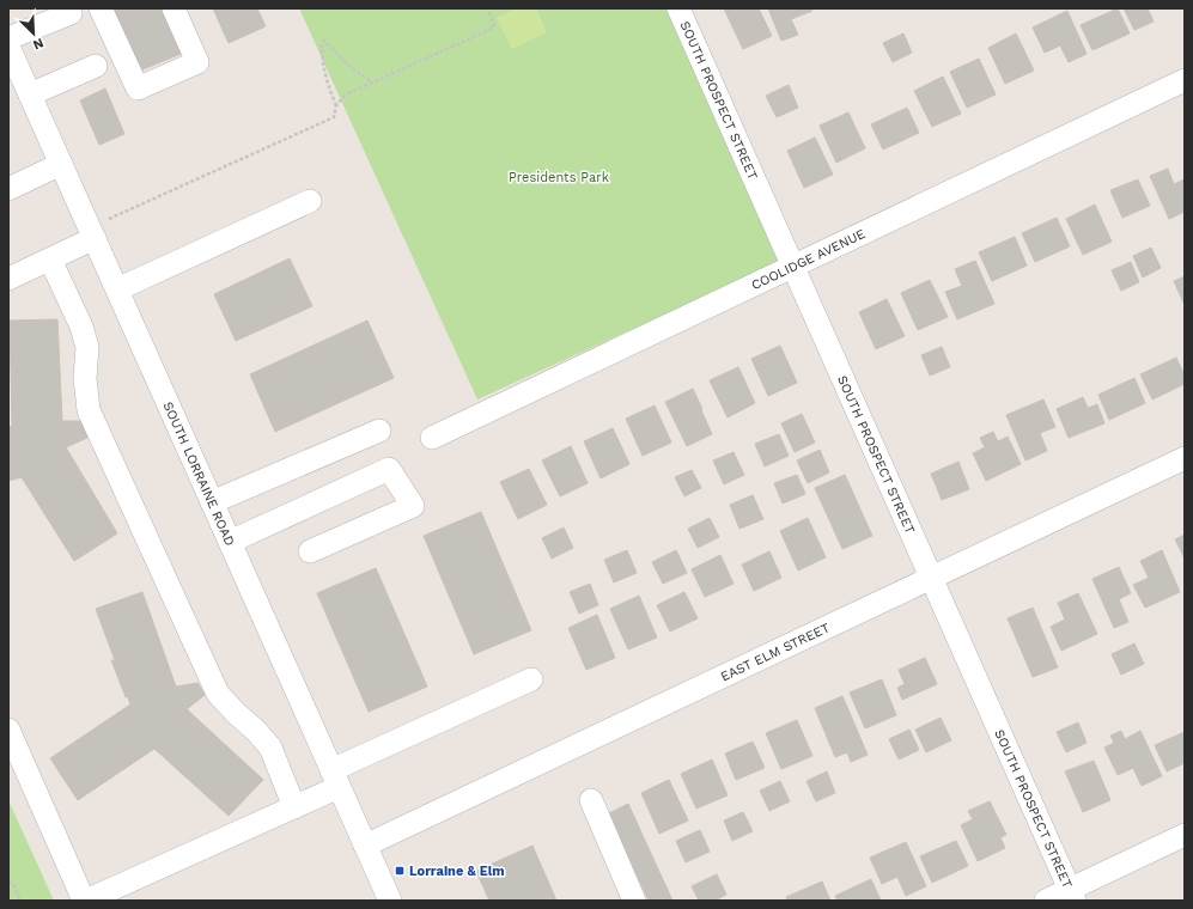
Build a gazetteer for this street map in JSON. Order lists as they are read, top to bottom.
{
  "streets": {
    "street": [
      "SOUTH PROSPECT STREET",
      "COOLIDGE AVENUE",
      "SOUTH LORRAINE ROAD",
      "EAST ELM STREET"
    ]
  },
  "crossings": [
    ["SOUTH PROSPECT STREET", "COOLIDGE AVENUE"],
    ["SOUTH PROSPECT STREET", "EAST ELM STREET"],
    ["SOUTH LORRAINE ROAD", "EAST ELM STREET"]
  ],
  "parks": ["Presidents Park"],
  "places": {
    "transit": ["Lorraine & Elm"]
  },
  "north": "bottom right"
}
